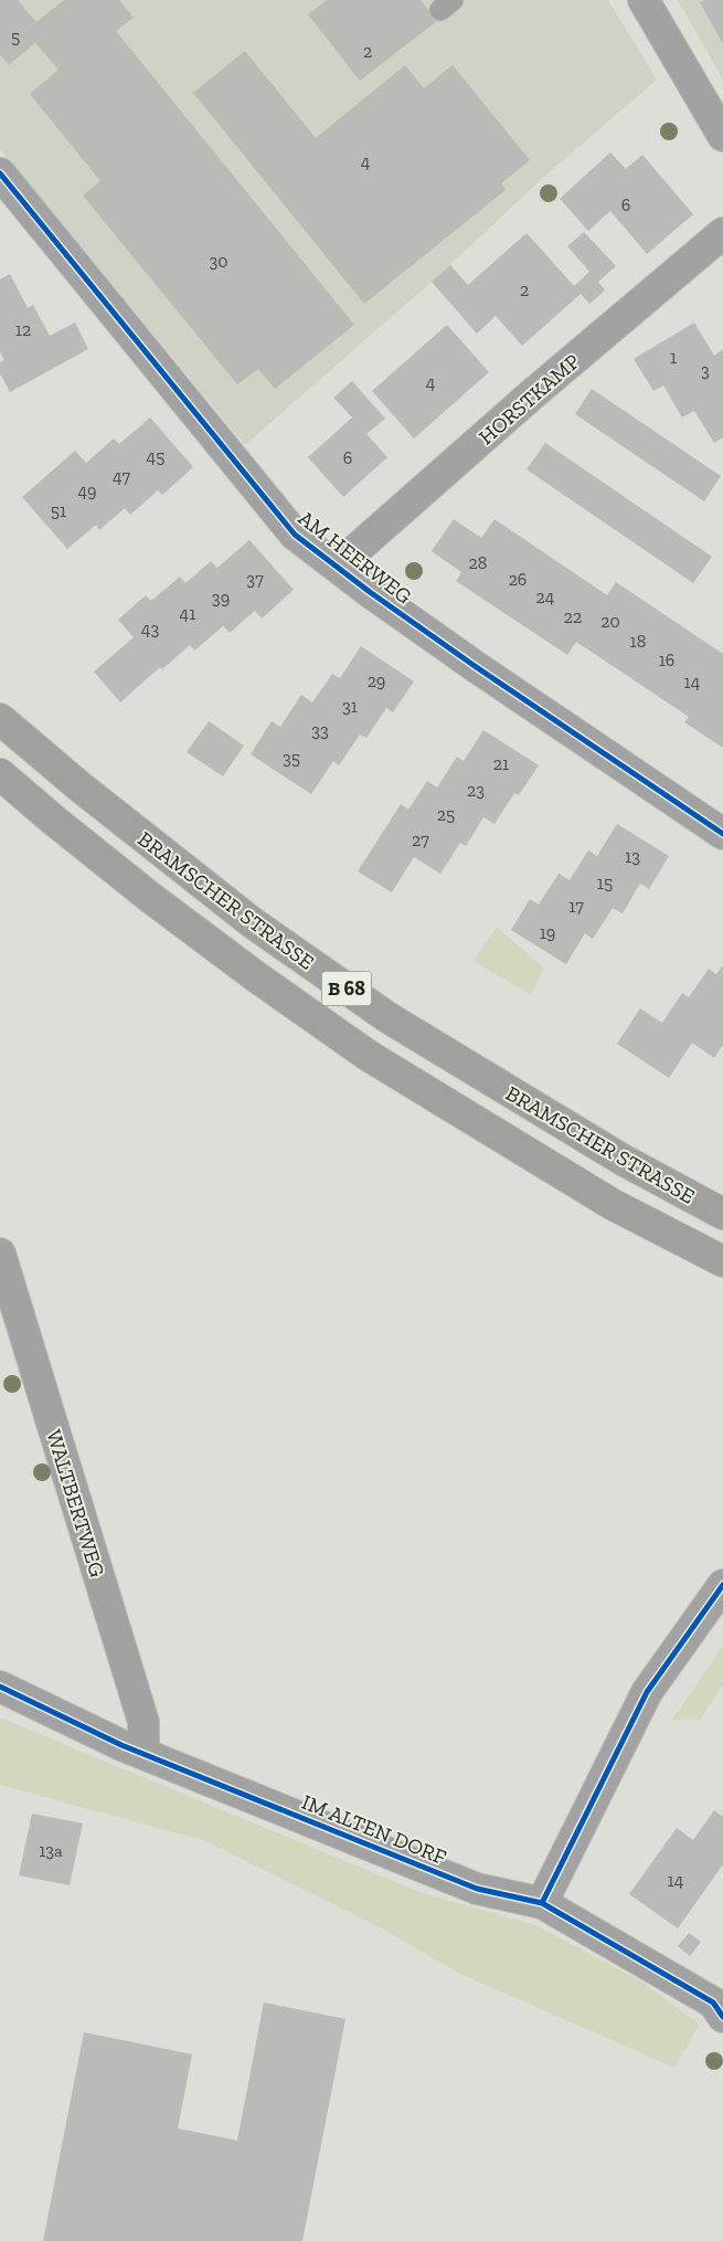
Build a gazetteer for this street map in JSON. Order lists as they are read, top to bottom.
{
  "streets": {
    "highway": ["BRAMSCHER STRASSE", "B 68"],
    "street": [
      "HORSTKAMP",
      "AM HEERWEG",
      "WALTBERTWEG",
      "IM ALTEN DORF"
    ]
  },
  "crossings": [
    ["HORSTKAMP", "AM HEERWEG"],
    ["WALTBERTWEG", "IM ALTEN DORF"]
  ],
  "house_numbers": [
    "5",
    "2",
    "4",
    "6",
    "30",
    "2",
    "12",
    "1",
    "3",
    "4",
    "45",
    "6",
    "47",
    "49",
    "51",
    "28",
    "37",
    "26",
    "24",
    "39",
    "41",
    "22",
    "20",
    "43",
    "18",
    "16",
    "29",
    "14",
    "31",
    "33",
    "35",
    "21",
    "23",
    "25",
    "27",
    "13",
    "15",
    "17",
    "19",
    "13a",
    "14"
  ]
}
